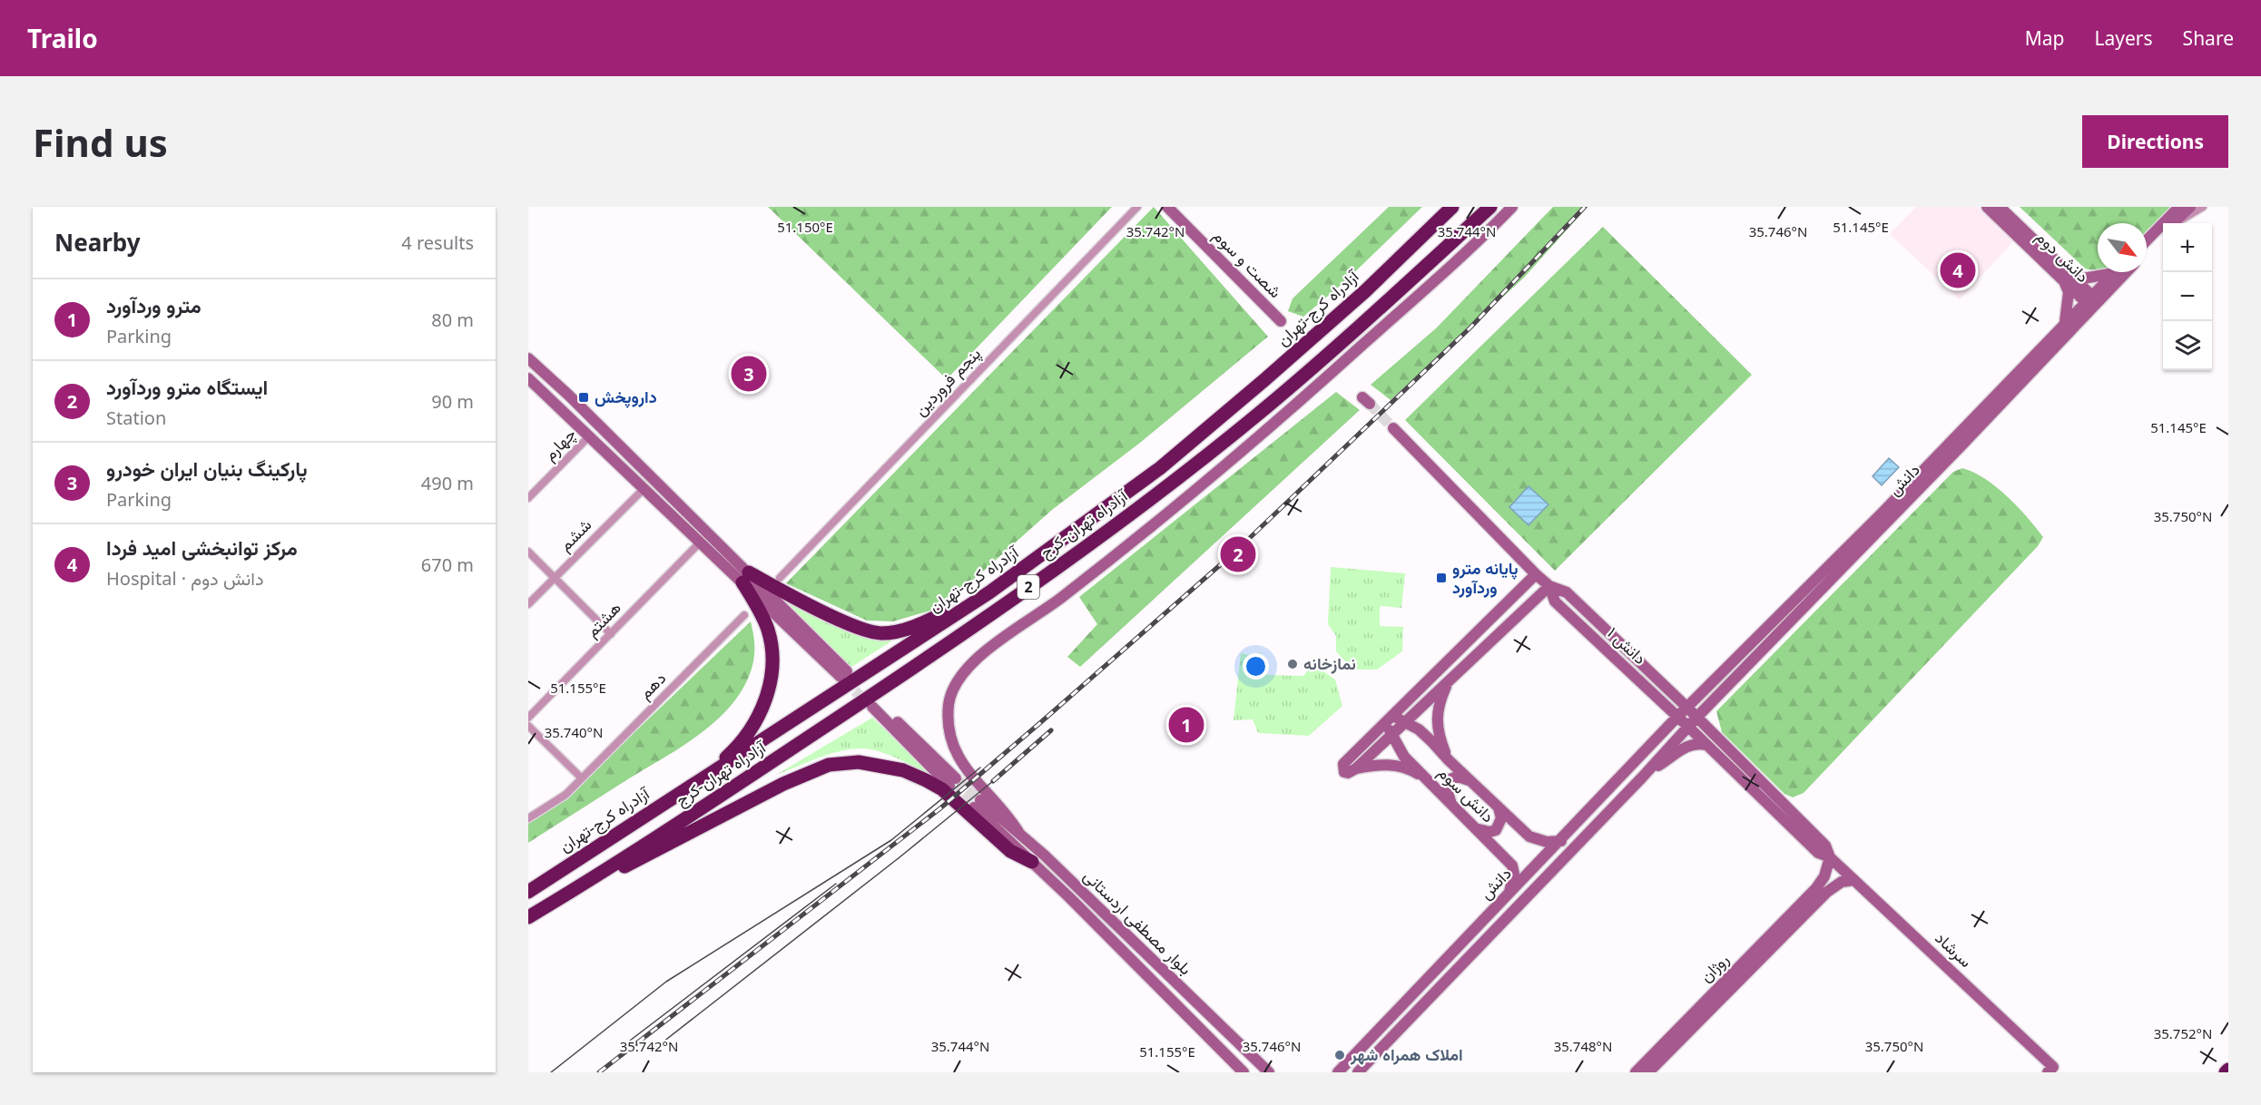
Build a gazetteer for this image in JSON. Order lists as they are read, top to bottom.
{
  "streets": {
    "highway": ["آزادراه کرج-تهران", "آزادراه تهران-کرج", "2"],
    "street": [
      "دانش دوم",
      "شصت و سوم",
      "پنجم فروردین",
      "چهارم",
      "دانش",
      "ششم",
      "هشتم",
      "دانش ۱",
      "دهم",
      "دانش سوم",
      "بلوار مصطفی اردستانی",
      "سرشاد",
      "روژان"
    ]
  },
  "crossings": [
    ["دانش دوم", "دانش"],
    ["دانش", "دانش ۱"],
    ["دانش", "دانش سوم"],
    ["دانش", "سرشاد"],
    ["دانش ۱", "سرشاد"]
  ],
  "places": {
    "transit": ["داروپخش", "پایانه مترو وردآورد"],
    "other": ["نمازخانه", "املاک همراه شهر"]
  },
  "north": "bottom right",
  "page": {
    "header": "Trailo",
    "nav": ["Map", "Layers", "Share"],
    "buttons": "Directions",
    "title": "Find us",
    "heading": ["Nearby", "4 results"],
    "map_buttons": ["+", "−"],
    "pins": [
      "4",
      "3",
      "2",
      "1"
    ],
    "list": [
      {
        "mark": "1",
        "name": "مترو وردآورد",
        "note": "Parking",
        "value": "80 m"
      },
      {
        "mark": "2",
        "name": "ایستگاه مترو وردآورد",
        "note": "Station",
        "value": "90 m"
      },
      {
        "mark": "3",
        "name": "پارکینگ بنیان ایران خودرو",
        "note": "Parking",
        "value": "490 m"
      },
      {
        "mark": "4",
        "name": "مرکز توانبخشی امید فردا",
        "note": "Hospital · دانش دوم",
        "value": "670 m"
      }
    ]
  },
  "coordinates": [
    "51.150°E",
    "51.145°E",
    "35.742°N",
    "35.744°N",
    "35.746°N",
    "35.750°N",
    "51.155°E",
    "35.740°N",
    "35.752°N",
    "35.748°N"
  ]
}
